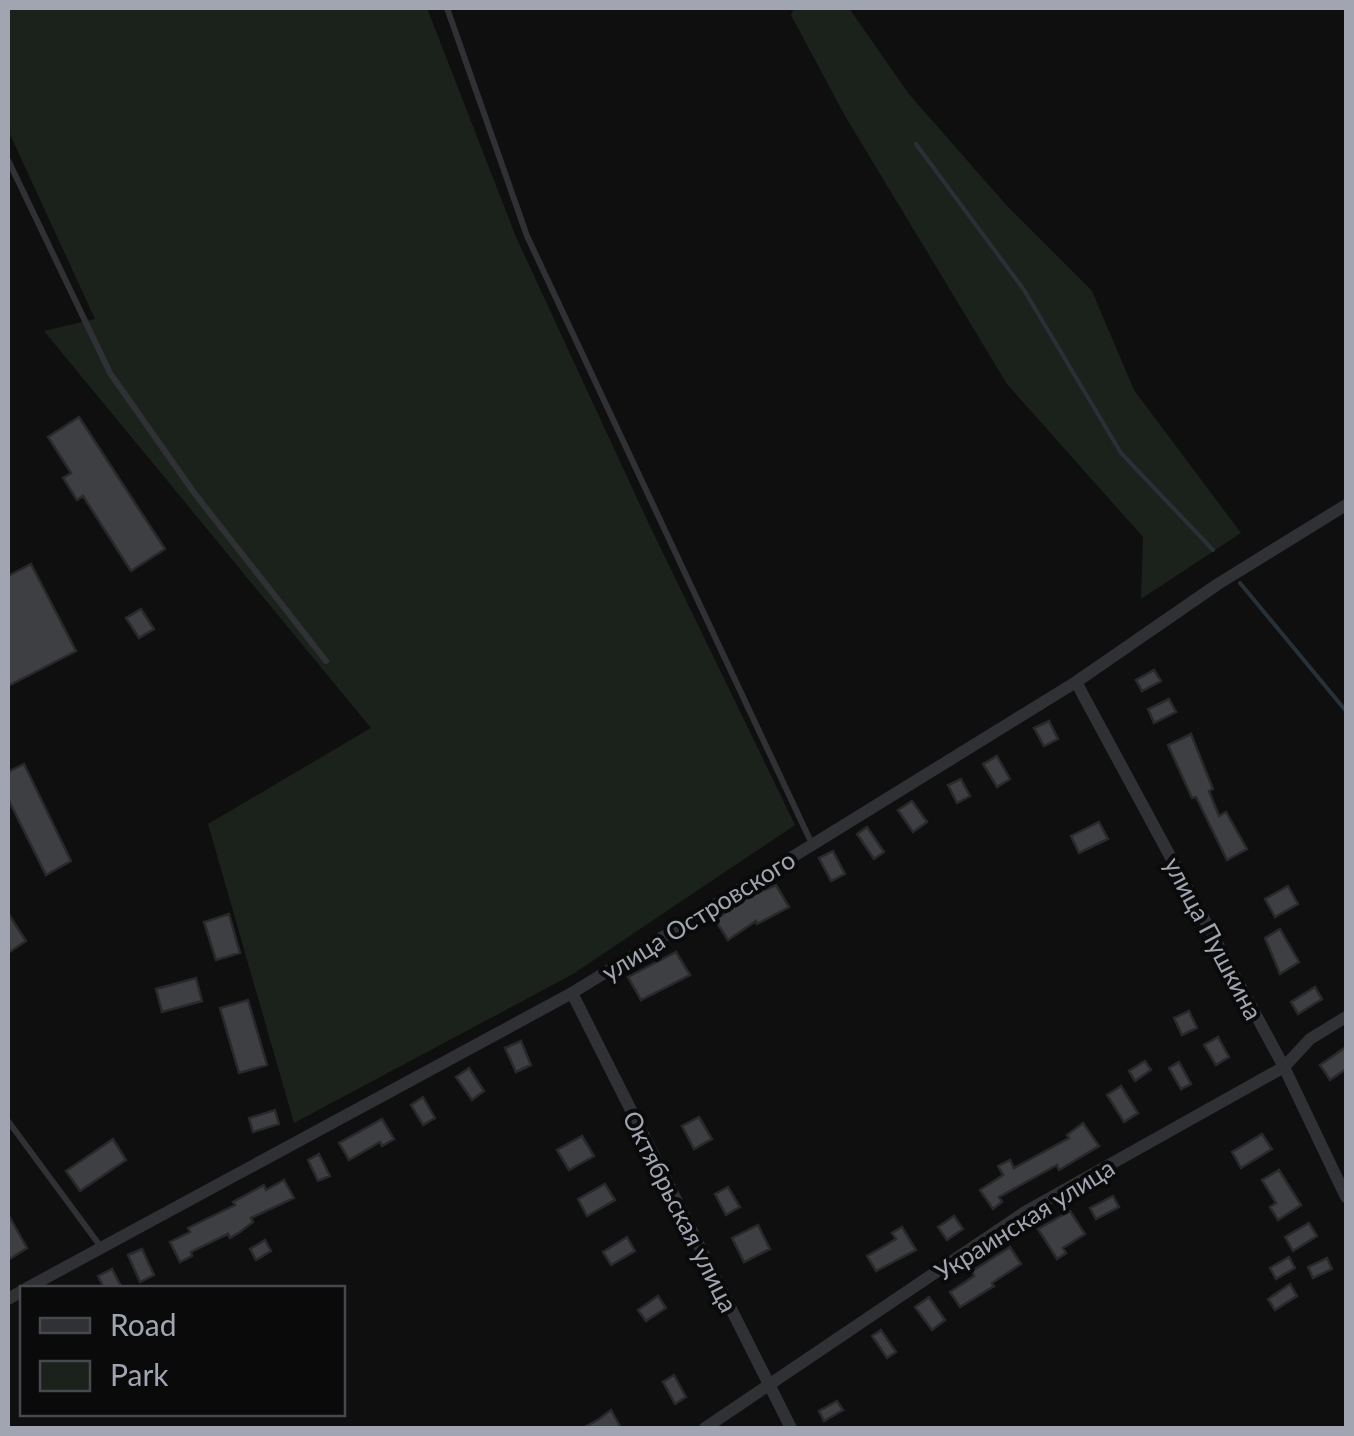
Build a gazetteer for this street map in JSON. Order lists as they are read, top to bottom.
{
  "streets": {
    "street": [
      "улица Островского",
      "улица Пушкина",
      "Октябрьская улица",
      "Украинская улица"
    ]
  },
  "crossings": [
    ["улица Островского", "улица Пушкина"],
    ["улица Островского", "Октябрьская улица"],
    ["улица Пушкина", "Украинская улица"],
    ["Октябрьская улица", "Украинская улица"]
  ],
  "legend": ["Road", "Park"]
}
